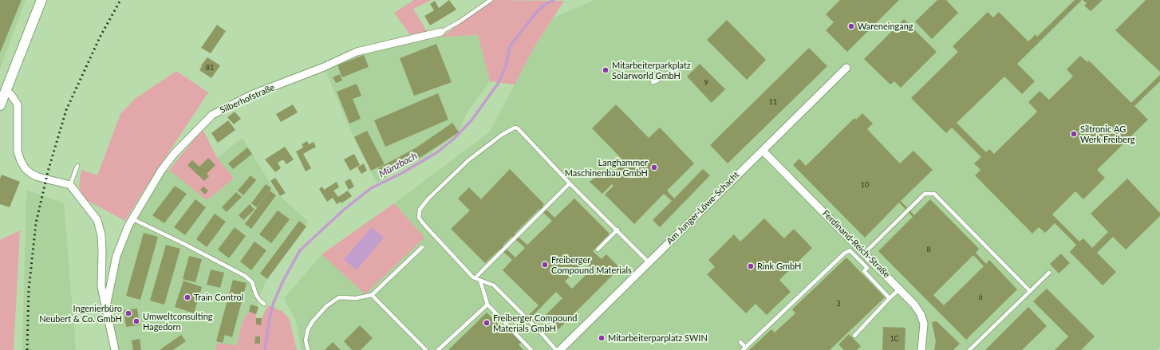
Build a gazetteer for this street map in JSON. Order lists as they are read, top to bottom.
{
  "streets": {
    "street": ["Silberhofstraße", "Am Junger-Löwe-Schacht", "Ferdinand-Reich-Straße"]
  },
  "crossings": [
    ["Am Junger-Löwe-Schacht", "Ferdinand-Reich-Straße"]
  ],
  "water": ["Münzbach"],
  "places": [
    "Wareneingang",
    "Mitarbeiterparkplatz Solarworld GmbH",
    "Siltronic AG Werk Freiberg",
    "Langhammer Maschinenbau GmbH",
    "Freiberger Compound Materials",
    "Rink GmbH",
    "Train Control",
    "Ingenierbüro Neubert & Co. GmbH",
    "Umweltconsulting Hagedorn",
    "Freiberger Compound Materials GmbH",
    "Mitarbeiterparplatz SWIN"
  ],
  "house_numbers": [
    "81",
    "9",
    "11",
    "10",
    "8",
    "6",
    "3",
    "1C"
  ]
}
